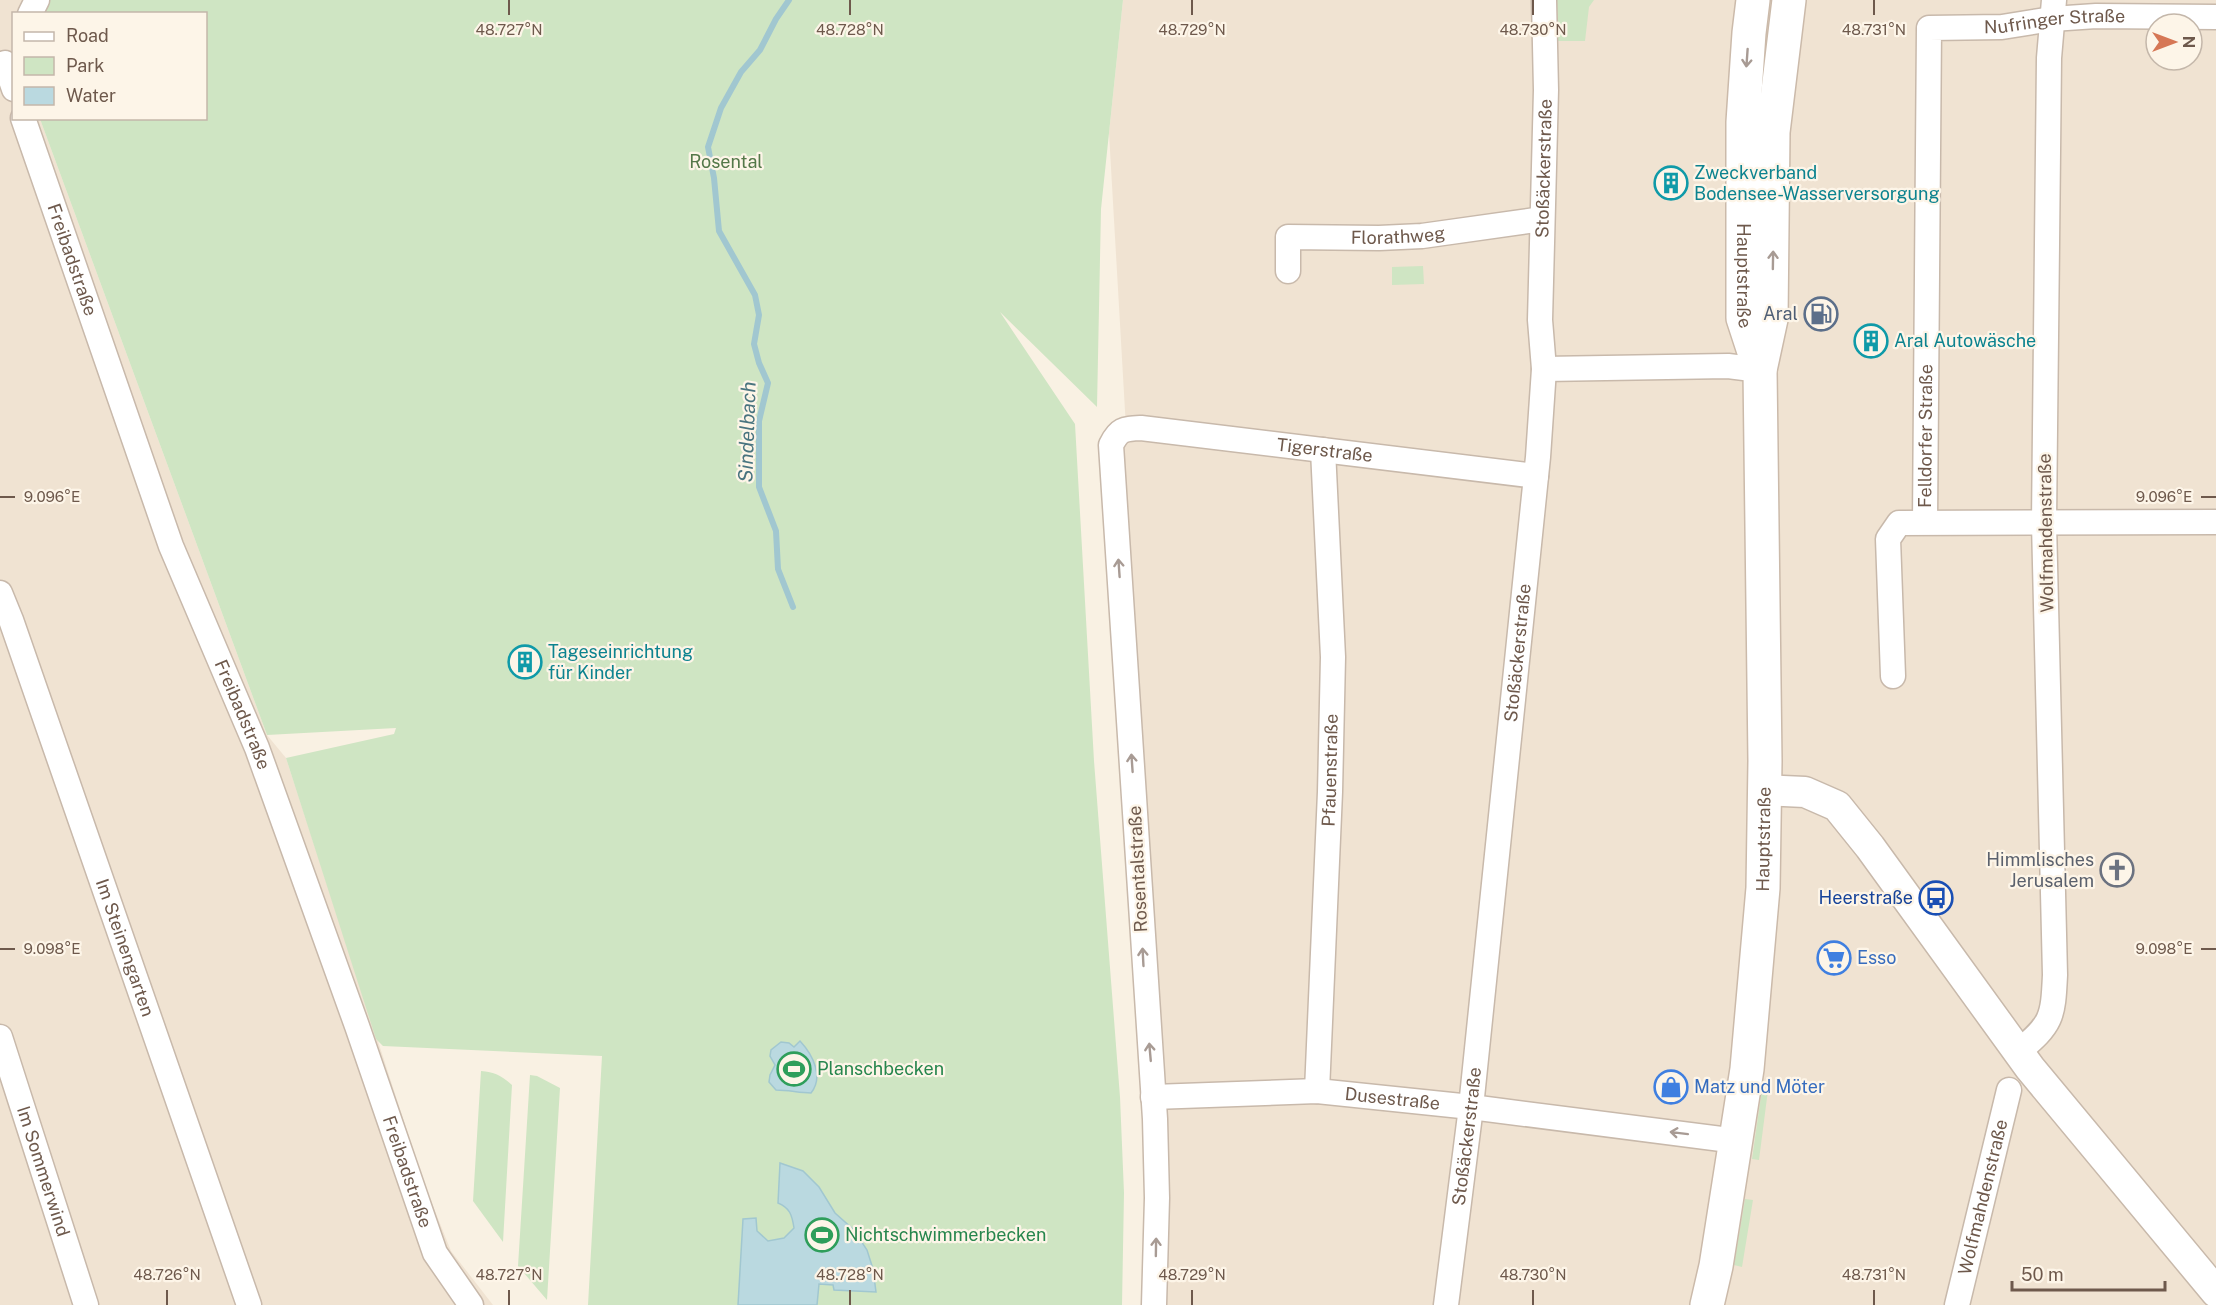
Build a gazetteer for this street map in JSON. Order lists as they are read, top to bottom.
{
  "streets": {
    "main road": ["Hauptstraße"],
    "street": [
      "Nufringer Straße",
      "Stoßäckerstraße",
      "Florathweg",
      "Freibadstraße",
      "Felldorfer Straße",
      "Tigerstraße",
      "Wolfmahdenstraße",
      "Pfauenstraße",
      "Rosentalstraße",
      "Im Steinengarten",
      "Dusestraße",
      "Im Sommerwind"
    ]
  },
  "crossings": [
    ["Nufringer Straße", "Felldorfer Straße"],
    ["Nufringer Straße", "Wolfmahdenstraße"],
    ["Stoßäckerstraße", "Florathweg"],
    ["Stoßäckerstraße", "Tigerstraße"],
    ["Stoßäckerstraße", "Dusestraße"],
    ["Hauptstraße", "Dusestraße"],
    ["Tigerstraße", "Pfauenstraße"],
    ["Tigerstraße", "Rosentalstraße"],
    ["Pfauenstraße", "Dusestraße"],
    ["Rosentalstraße", "Dusestraße"]
  ],
  "one_way": ["Rosentalstraße", "Dusestraße"],
  "water": ["Sindelbach"],
  "parks": ["Rosental"],
  "places": {
    "building": ["Zweckverband Bodensee-Wasserversorgung", "Aral Autowäsche", "Tageseinrichtung für Kinder"],
    "fuel station": ["Aral"],
    "church": ["Himmlisches Jerusalem"],
    "bus stop": ["Heerstraße"],
    "supermarket": ["Esso"],
    "sports": ["Planschbecken", "Nichtschwimmerbecken"],
    "shop": ["Matz und Möter"]
  },
  "legend": ["Road", "Park", "Water"],
  "scale_bar": "50 m",
  "north": "right",
  "coordinates": [
    "48.727°N",
    "48.728°N",
    "48.729°N",
    "48.730°N",
    "48.731°N",
    "9.096°E",
    "9.098°E",
    "48.726°N"
  ]
}
